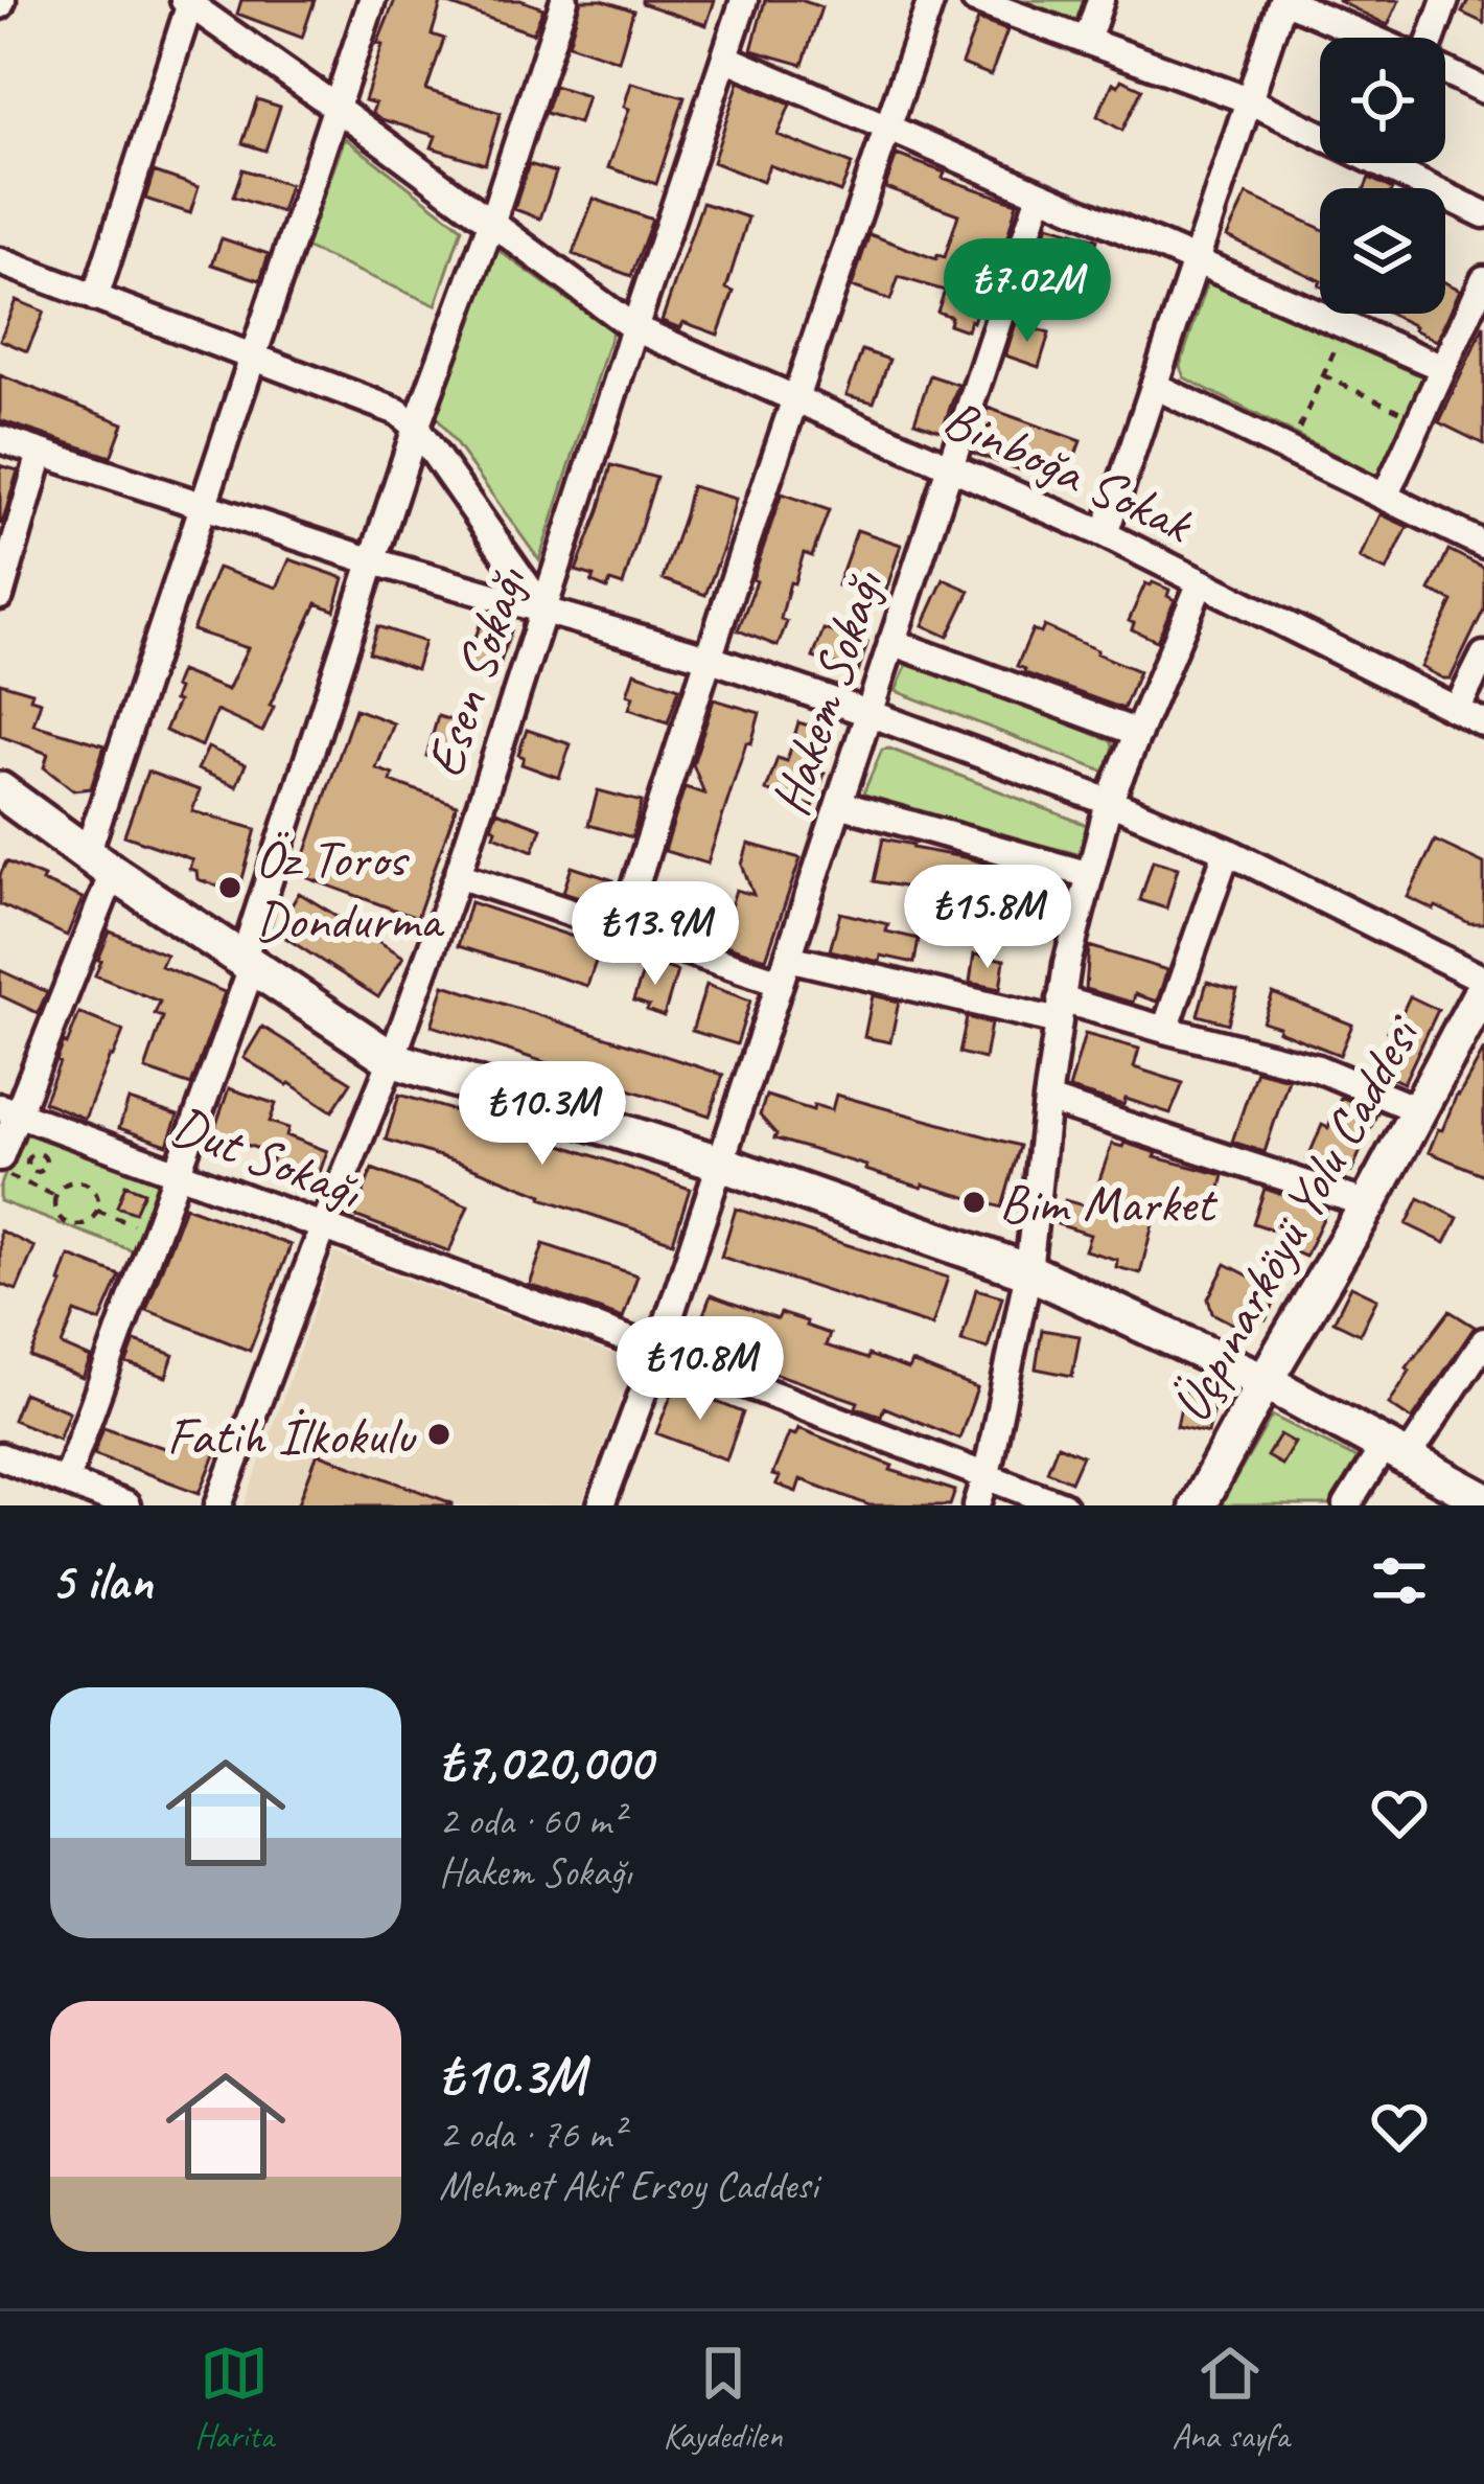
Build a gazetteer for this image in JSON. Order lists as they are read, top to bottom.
{
  "streets": {
    "main road": ["Üçpınarköyü Yolu Caddesi"],
    "street": [
      "Binboğa Sokak",
      "Esen Sokağı",
      "Hakem Sokağı",
      "Dut Sokağı"
    ]
  },
  "crossings": [
    ["Binboğa Sokak", "Esen Sokağı"],
    ["Binboğa Sokak", "Hakem Sokağı"],
    ["Esen Sokağı", "Dut Sokağı"],
    ["Hakem Sokağı", "Dut Sokağı"]
  ],
  "places": ["Öz Toros Dondurma", "Bim Market", "Fatih İlkokulu"],
  "page": {
    "price": [
      "₺7.02M",
      "₺15.8M",
      "₺13.9M",
      "₺10.3M",
      "₺10.8M"
    ],
    "heading": "5 ilan",
    "list": [
      {
        "name": "₺7,020,000",
        "note": "2 oda · 60 m² · Hakem Sokağı"
      },
      {
        "name": "₺10.3M",
        "note": "2 oda · 76 m² · Mehmet Akif Ersoy Caddesi"
      }
    ],
    "tabs": ["Harita", "Kaydedilen", "Ana sayfa"]
  }
}
